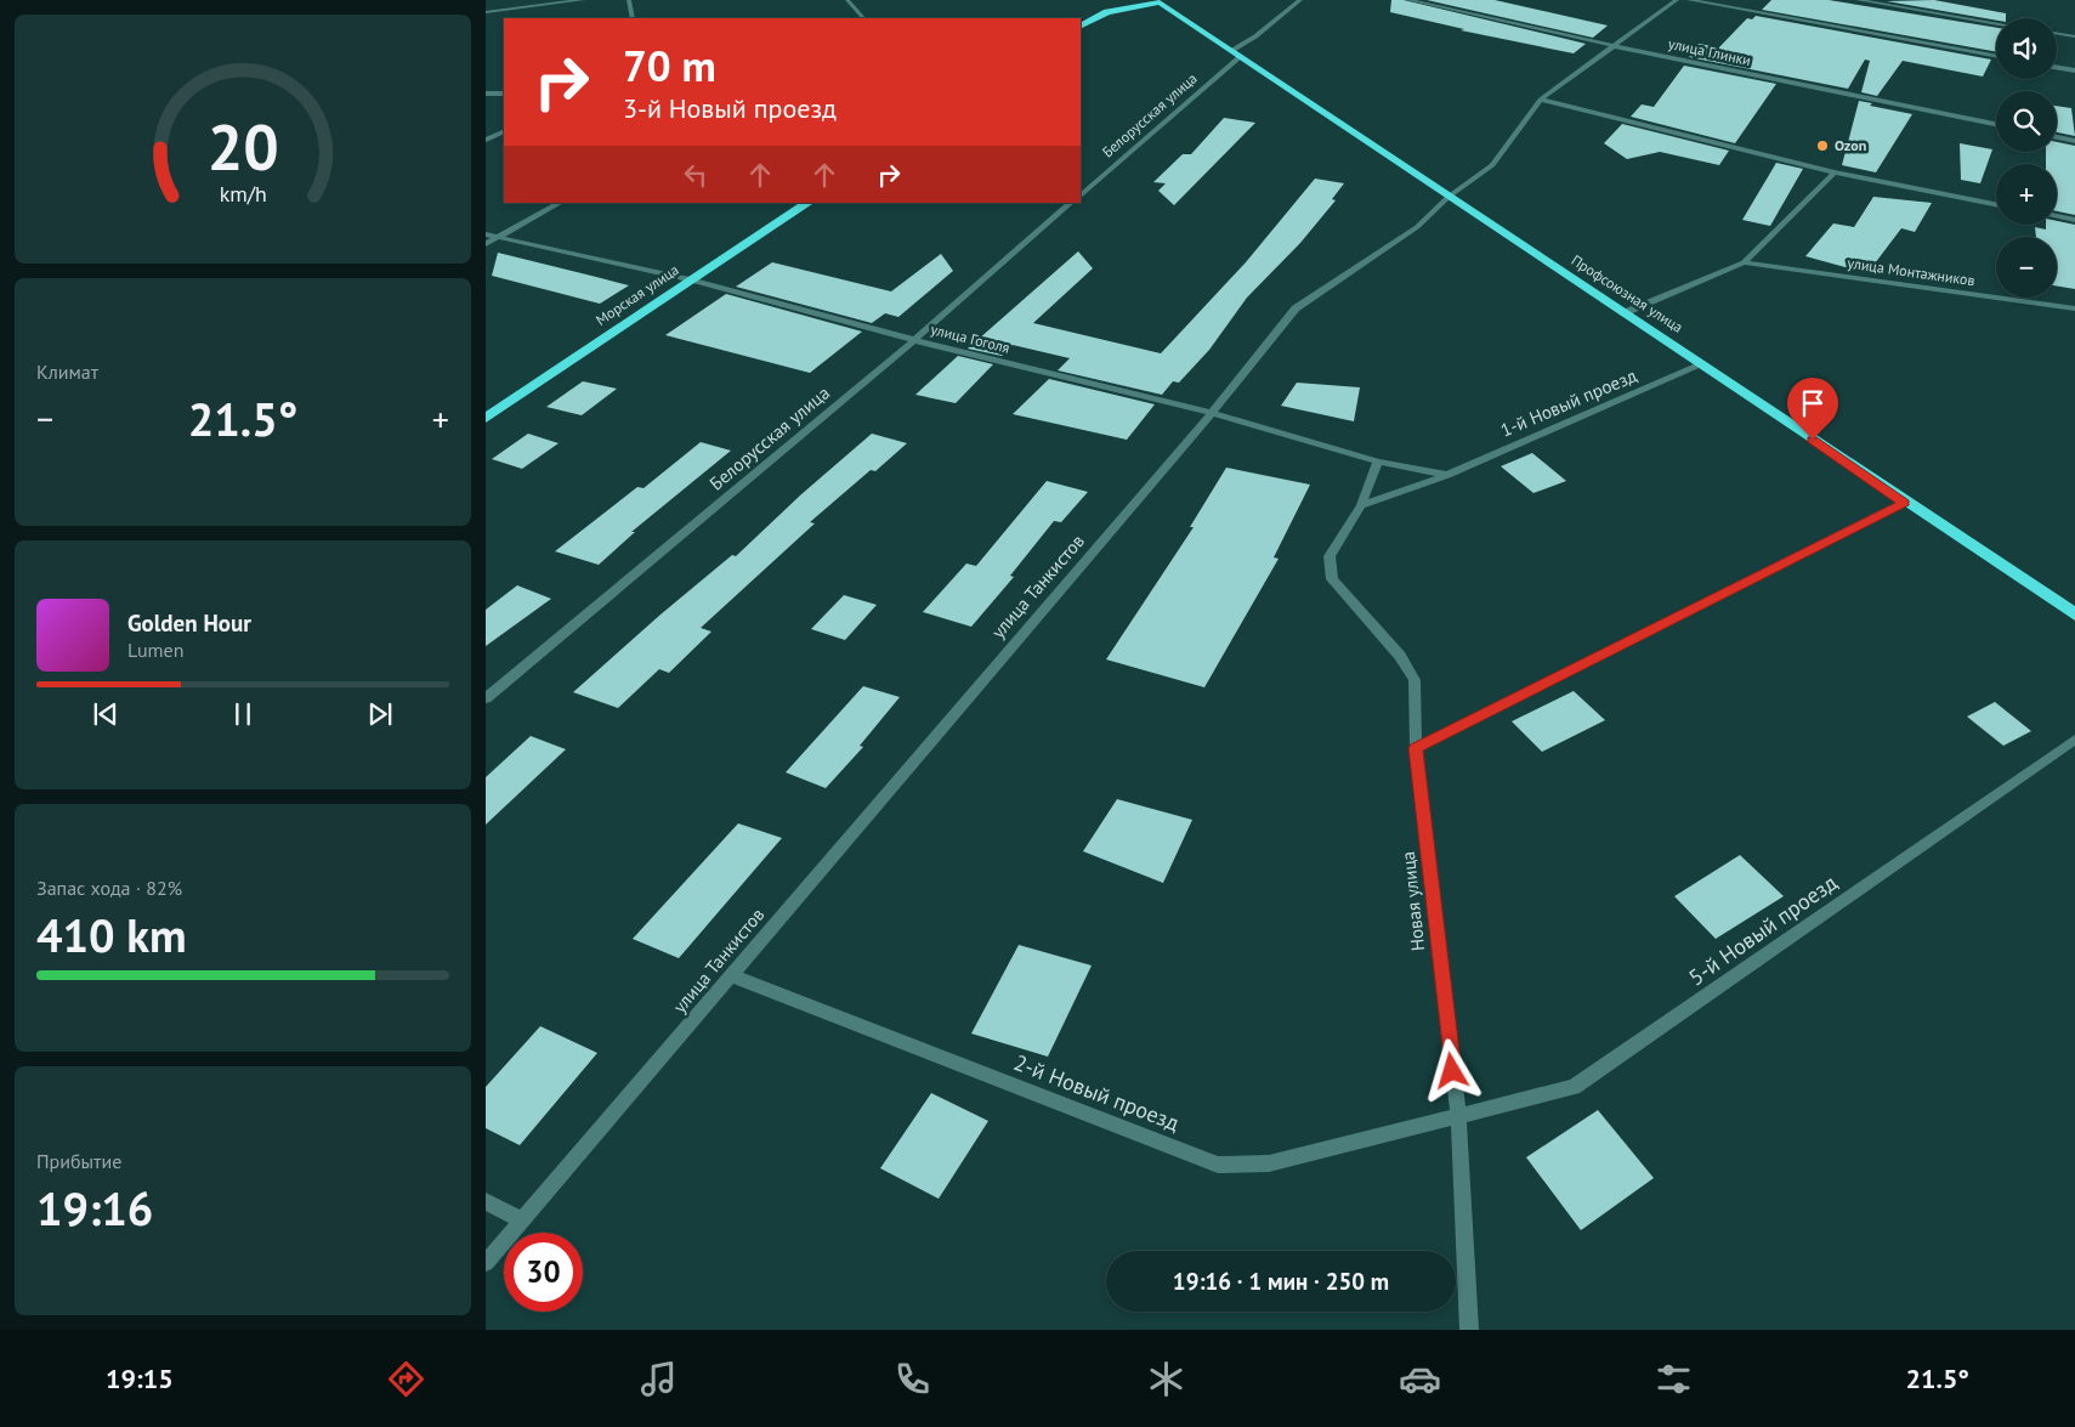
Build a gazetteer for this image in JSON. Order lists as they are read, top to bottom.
{
  "streets": {
    "highway": ["Профсоюзная улица", "Морская улица"],
    "street": [
      "улица Глинки",
      "Белорусская улица",
      "улица Монтажников",
      "улица Гоголя",
      "1-й Новый проезд",
      "улица Танкистов",
      "Новая улица",
      "5-й Новый проезд",
      "2-й Новый проезд"
    ]
  },
  "crossings": [
    ["улица Глинки", "улица Танкистов"],
    ["Белорусская улица", "Профсоюзная улица"],
    ["Белорусская улица", "улица Гоголя"],
    ["Профсоюзная улица", "1-й Новый проезд"],
    ["Профсоюзная улица", "улица Танкистов"],
    ["Морская улица", "улица Гоголя"],
    ["улица Гоголя", "1-й Новый проезд"],
    ["улица Гоголя", "улица Танкистов"],
    ["улица Гоголя", "Новая улица"],
    ["улица Танкистов", "2-й Новый проезд"],
    ["Новая улица", "5-й Новый проезд"],
    ["Новая улица", "2-й Новый проезд"],
    ["5-й Новый проезд", "2-й Новый проезд"]
  ],
  "places": ["Ozon"],
  "page": {
    "map_buttons": ["+", "−"],
    "turn": ["70 m", "3-й Новый проезд"],
    "tile": [
      "Климат",
      ["Запас хода · 82%", "410 km"],
      ["Прибытие", "19:16"]
    ],
    "heat": ["−", "21.5°", "+"],
    "song": ["Golden Hour", "Lumen"],
    "limit": "30",
    "trip": "19:16 · 1 мин · 250 m",
    "tabs": ["19:15", "21.5°"],
    "gauge": ["20", "km/h"]
  }
}
